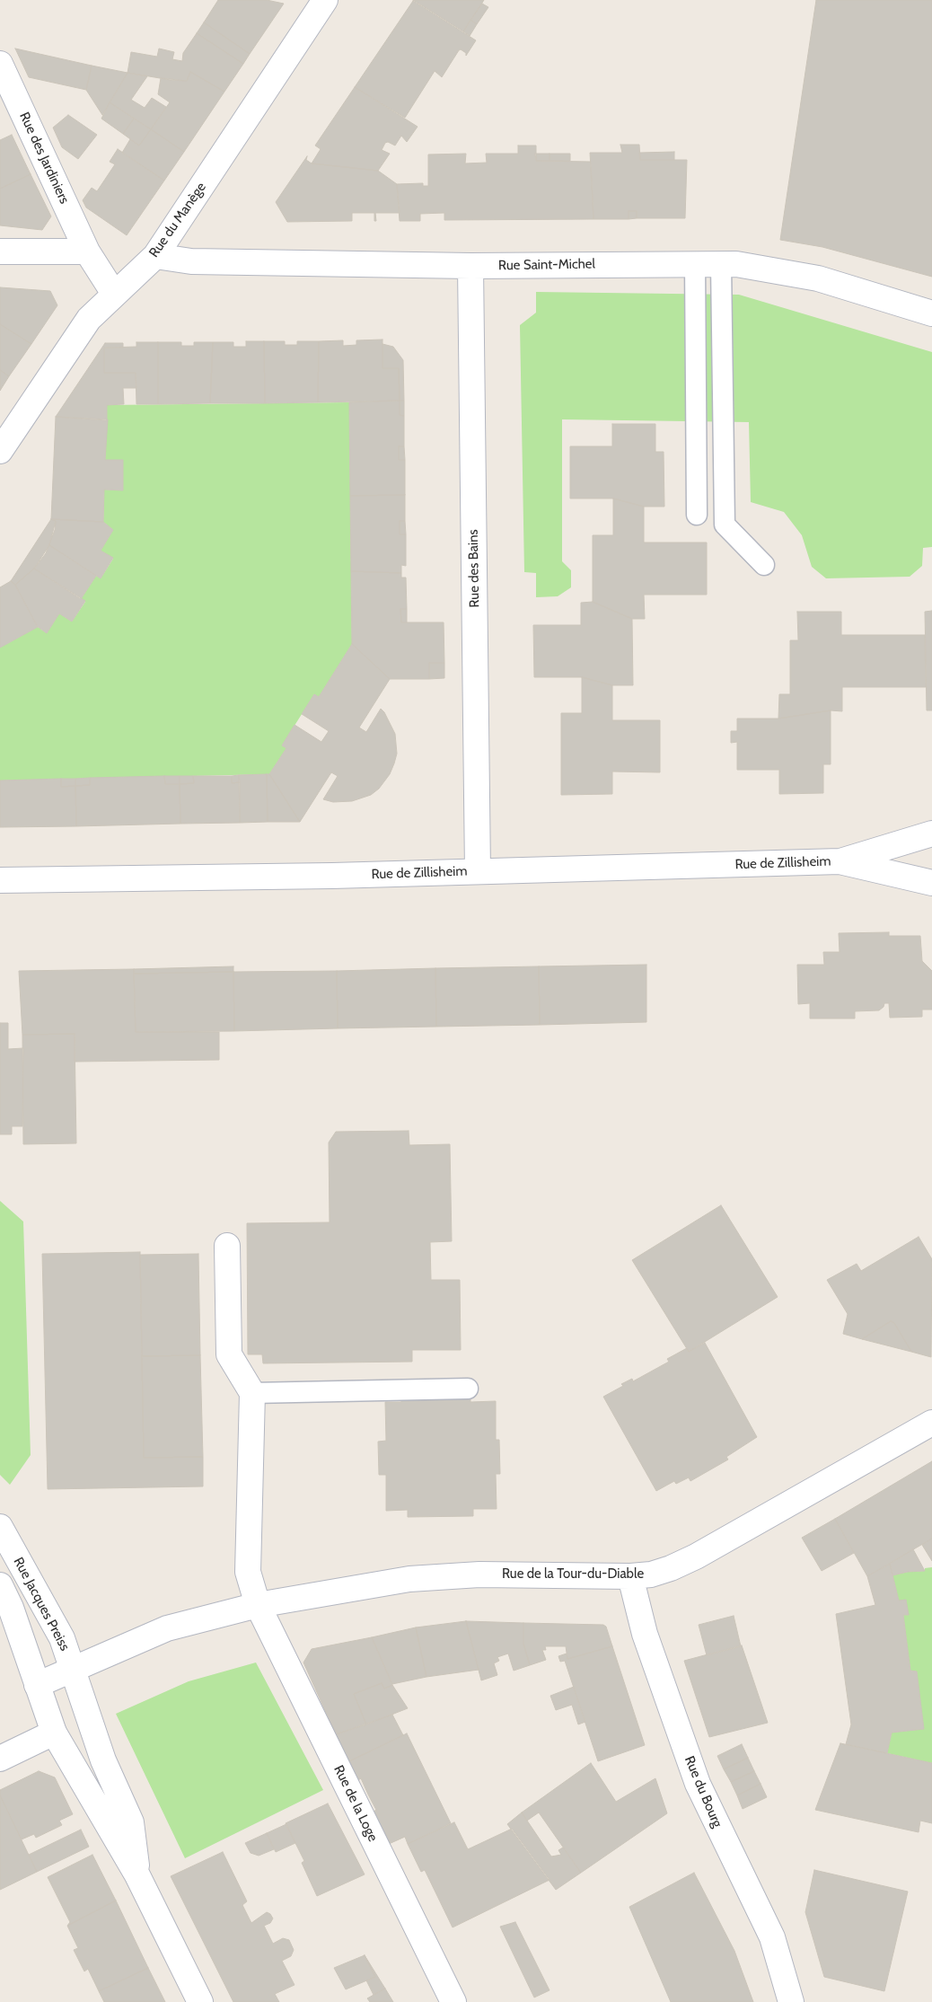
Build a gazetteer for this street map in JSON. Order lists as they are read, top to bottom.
{
  "streets": {
    "street": [
      "Rue des Jardiniers",
      "Rue du Manège",
      "Rue Saint-Michel",
      "Rue des Bains",
      "Rue de Zillisheim",
      "Rue de la Tour-du-Diable",
      "Rue Jacques Preiss",
      "Rue du Bourg",
      "Rue de la Loge"
    ]
  },
  "crossings": [
    ["Rue des Jardiniers", "Rue du Manège"],
    ["Rue du Manège", "Rue Saint-Michel"],
    ["Rue Saint-Michel", "Rue des Bains"],
    ["Rue des Bains", "Rue de Zillisheim"],
    ["Rue de la Tour-du-Diable", "Rue Jacques Preiss"],
    ["Rue de la Tour-du-Diable", "Rue du Bourg"],
    ["Rue de la Tour-du-Diable", "Rue de la Loge"]
  ]
}
